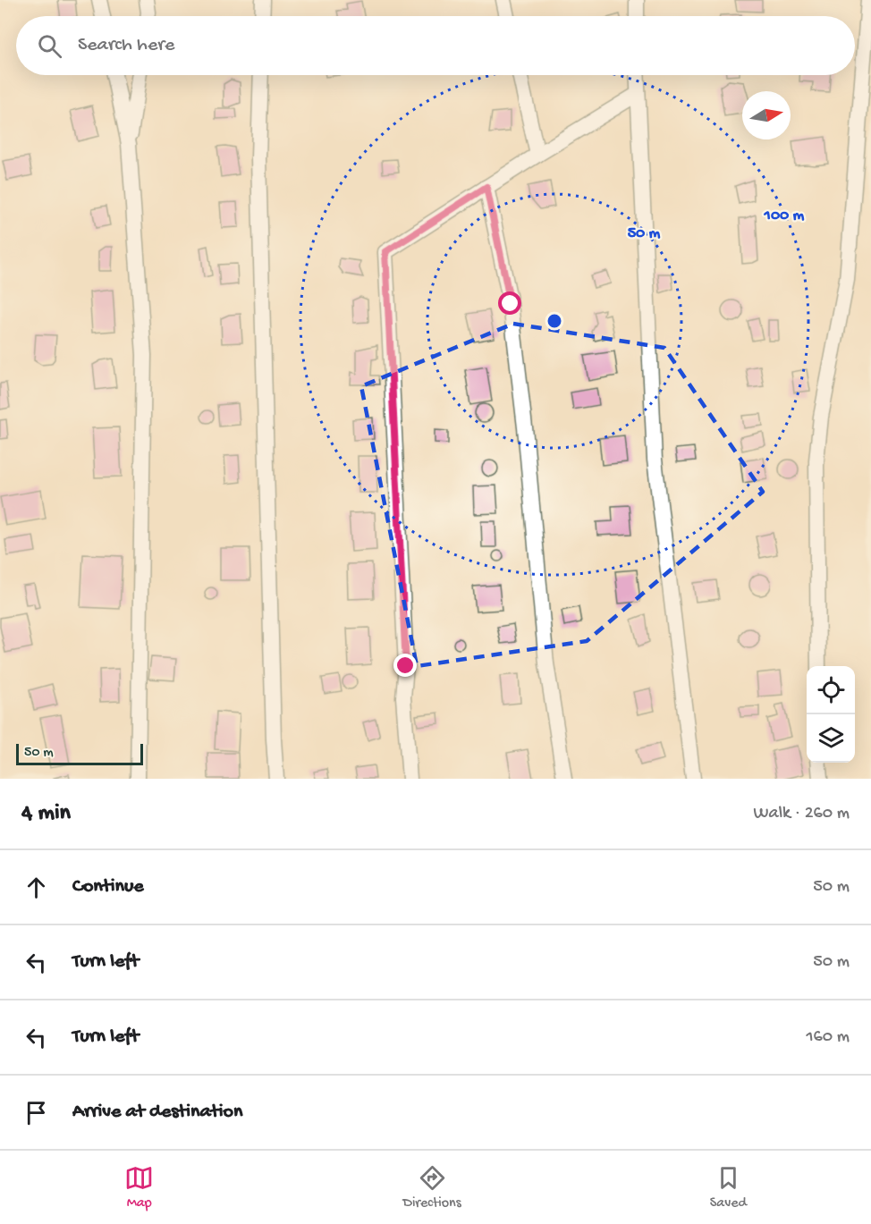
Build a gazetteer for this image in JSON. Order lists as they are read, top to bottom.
{
  "scale_bar": "50 m",
  "north": "right",
  "page": {
    "search": "Search here",
    "scale": "50 m",
    "heading": ["4 min", "Walk · 260 m"],
    "list": [
      ["Continue", "50 m"],
      ["Turn left", "50 m"],
      ["Turn left", "160 m"],
      "Arrive at destination"
    ],
    "nav": ["Map", "Directions", "Saved"]
  },
  "rings": ["100 m", "50 m"]
}
